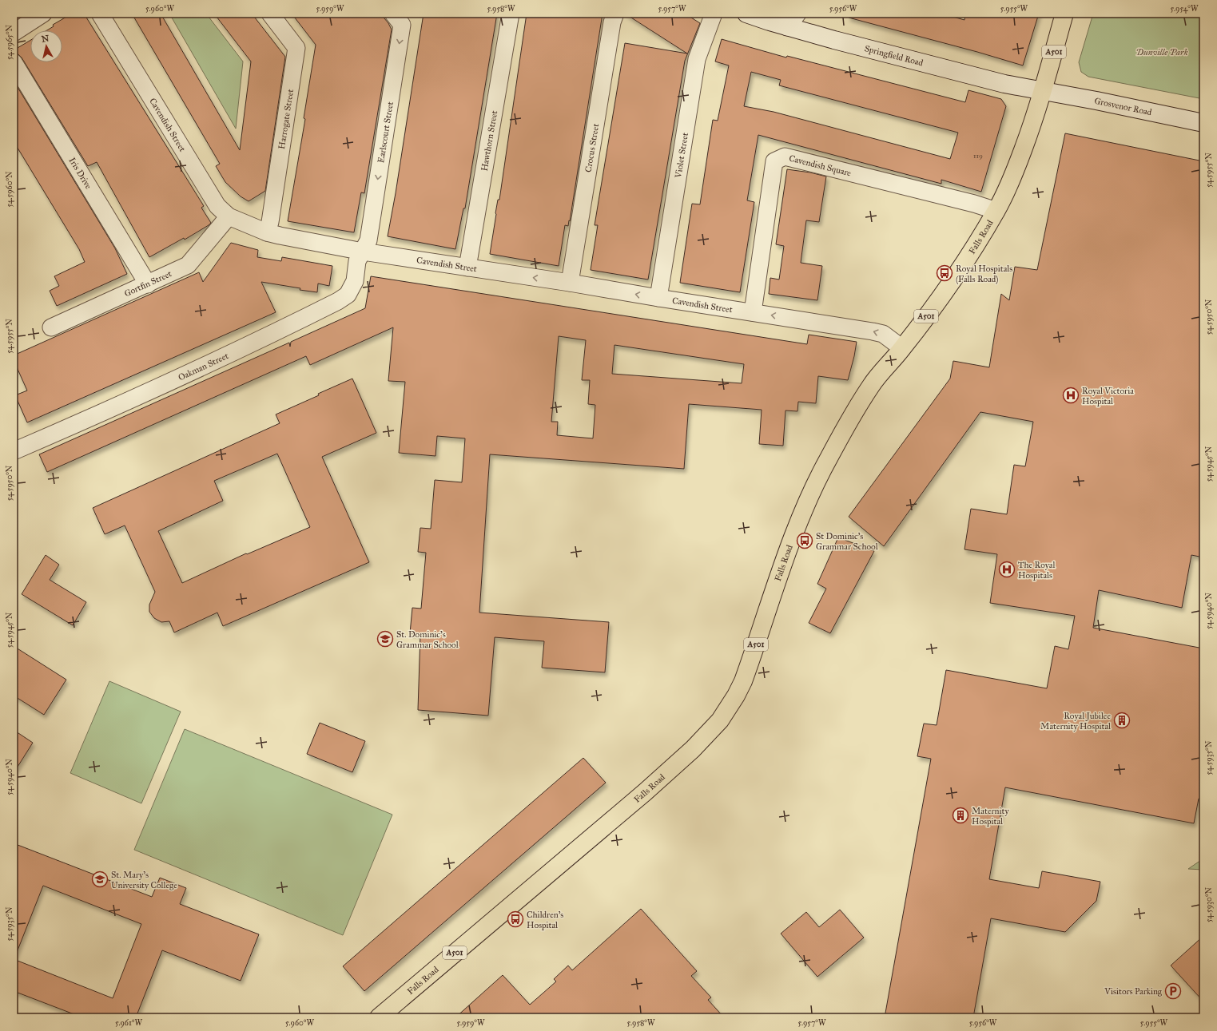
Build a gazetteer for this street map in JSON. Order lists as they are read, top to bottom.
{
  "streets": {
    "main road": [
      "A501",
      "Springfield Road",
      "Grosvenor Road",
      "Falls Road"
    ],
    "street": [
      "Harrogate Street",
      "Cavendish Street",
      "Earlscourt Street",
      "Hawthorn Street",
      "Crocus Street",
      "Violet Street",
      "Cavendish Square",
      "Iris Drive",
      "Gortfin Street",
      "Oakman Street"
    ]
  },
  "crossings": [
    ["Springfield Road", "Grosvenor Road"],
    ["Springfield Road", "Falls Road"],
    ["Grosvenor Road", "Falls Road"],
    ["Harrogate Street", "Cavendish Street"],
    ["Cavendish Street", "Earlscourt Street"],
    ["Cavendish Street", "Hawthorn Street"],
    ["Cavendish Street", "Crocus Street"],
    ["Cavendish Street", "Violet Street"],
    ["Cavendish Street", "Cavendish Square"],
    ["Cavendish Street", "Falls Road"],
    ["Cavendish Street", "Gortfin Street"],
    ["Cavendish Street", "Oakman Street"],
    ["Earlscourt Street", "Oakman Street"],
    ["Cavendish Square", "Falls Road"],
    ["Iris Drive", "Gortfin Street"]
  ],
  "one_way": ["Cavendish Street", "Earlscourt Street"],
  "parks": ["Dunville Park"],
  "places": {
    "bus stop": ["Royal Hospitals (Falls Road)", "St Dominic's Grammar School", "Children's Hospital"],
    "hospital": ["Royal Victoria Hospital", "The Royal Hospitals"],
    "school or university": ["St. Dominic's Grammar School", "St. Mary's University College"],
    "building": ["Royal Jubilee Maternity Hospital", "Maternity Hospital"],
    "parking": ["Visitors Parking"]
  },
  "house_numbers": ["119"],
  "north": "top",
  "coordinates": [
    "5.960°W",
    "5.959°W",
    "5.958°W",
    "5.957°W",
    "5.956°W",
    "5.955°W",
    "5.954°W",
    "54.5965°N",
    "54.5955°N",
    "54.5960°N",
    "54.5950°N",
    "54.5945°N",
    "54.5940°N",
    "54.5935°N",
    "54.5930°N",
    "5.961°W"
  ]
}
